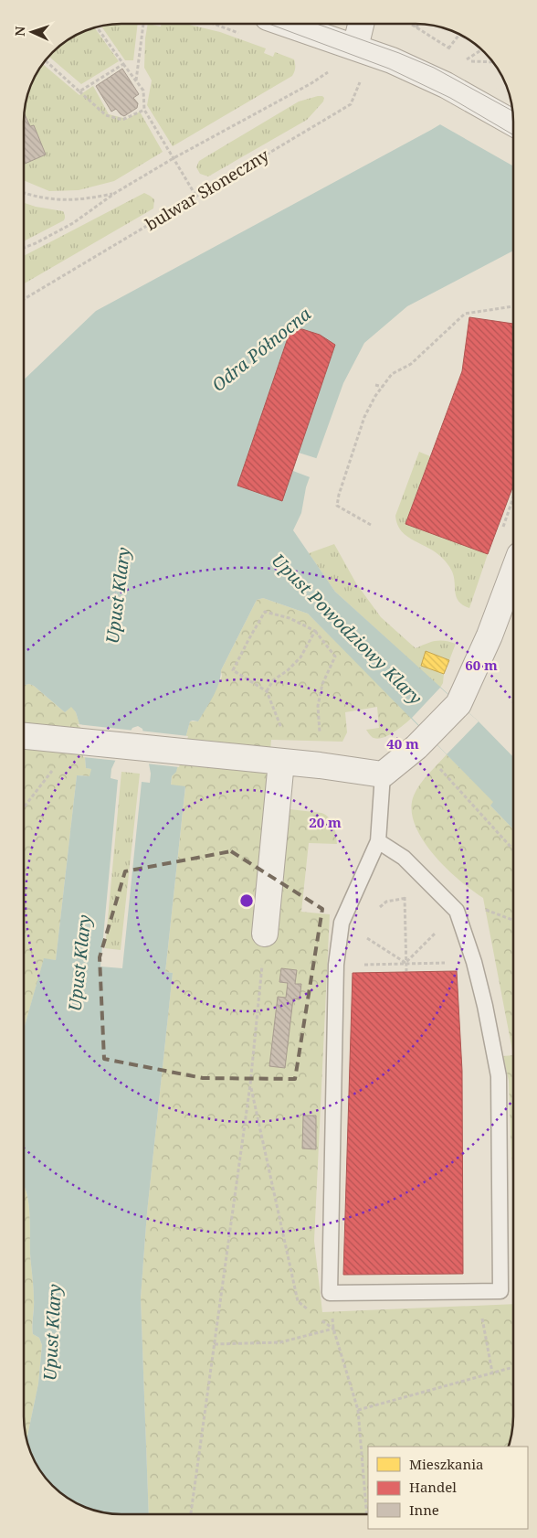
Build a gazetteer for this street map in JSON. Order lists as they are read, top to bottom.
{
  "streets": {
    "path": ["bulwar Słoneczny"]
  },
  "water": ["Odra Północna", "Upust Klary", "Upust Powodziowy Klary"],
  "legend": ["Mieszkania", "Handel", "Inne"],
  "north": "left",
  "rings": ["60 m", "40 m", "20 m"]
}
